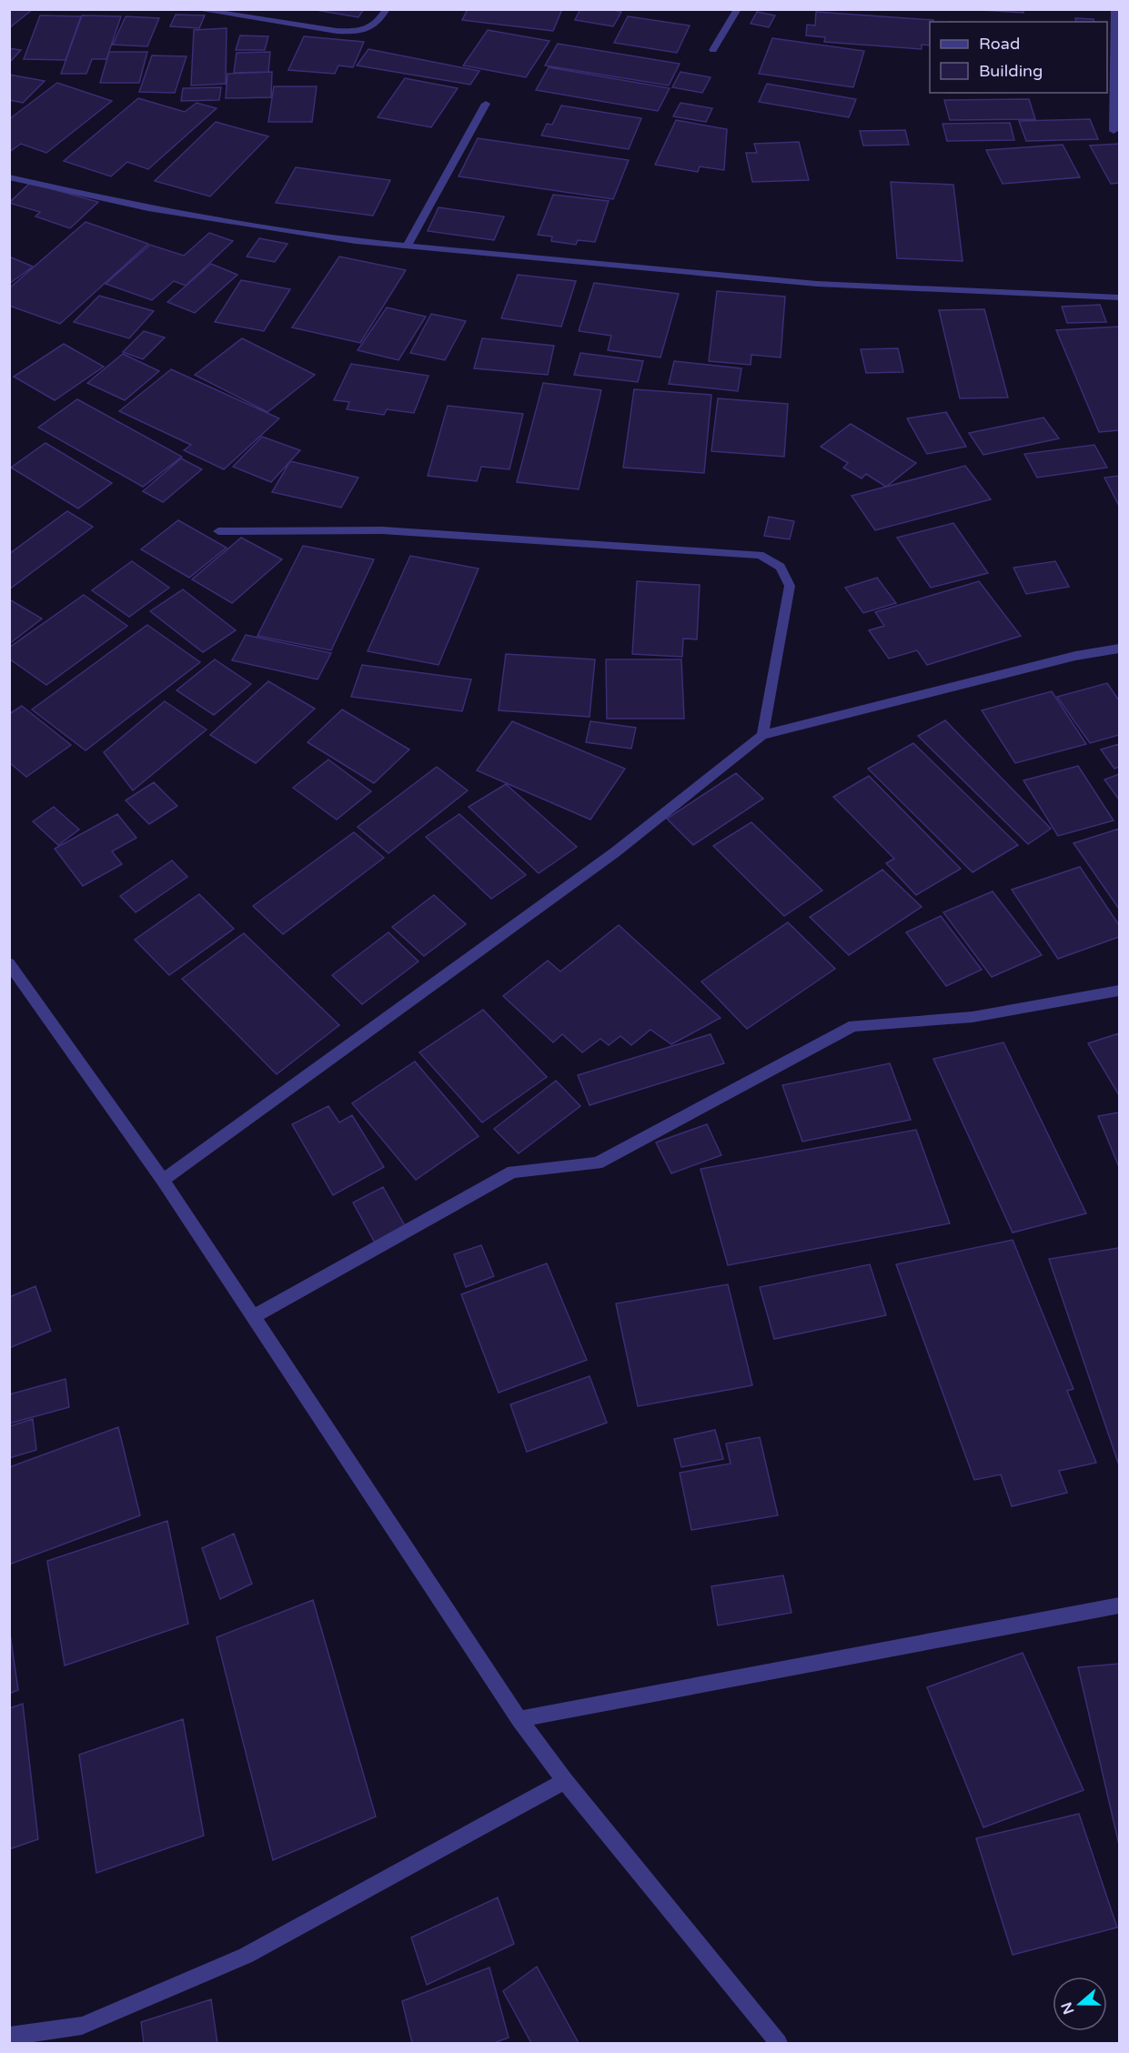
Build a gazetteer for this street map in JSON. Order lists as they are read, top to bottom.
{
  "legend": ["Road", "Building"],
  "north": "left"
}
